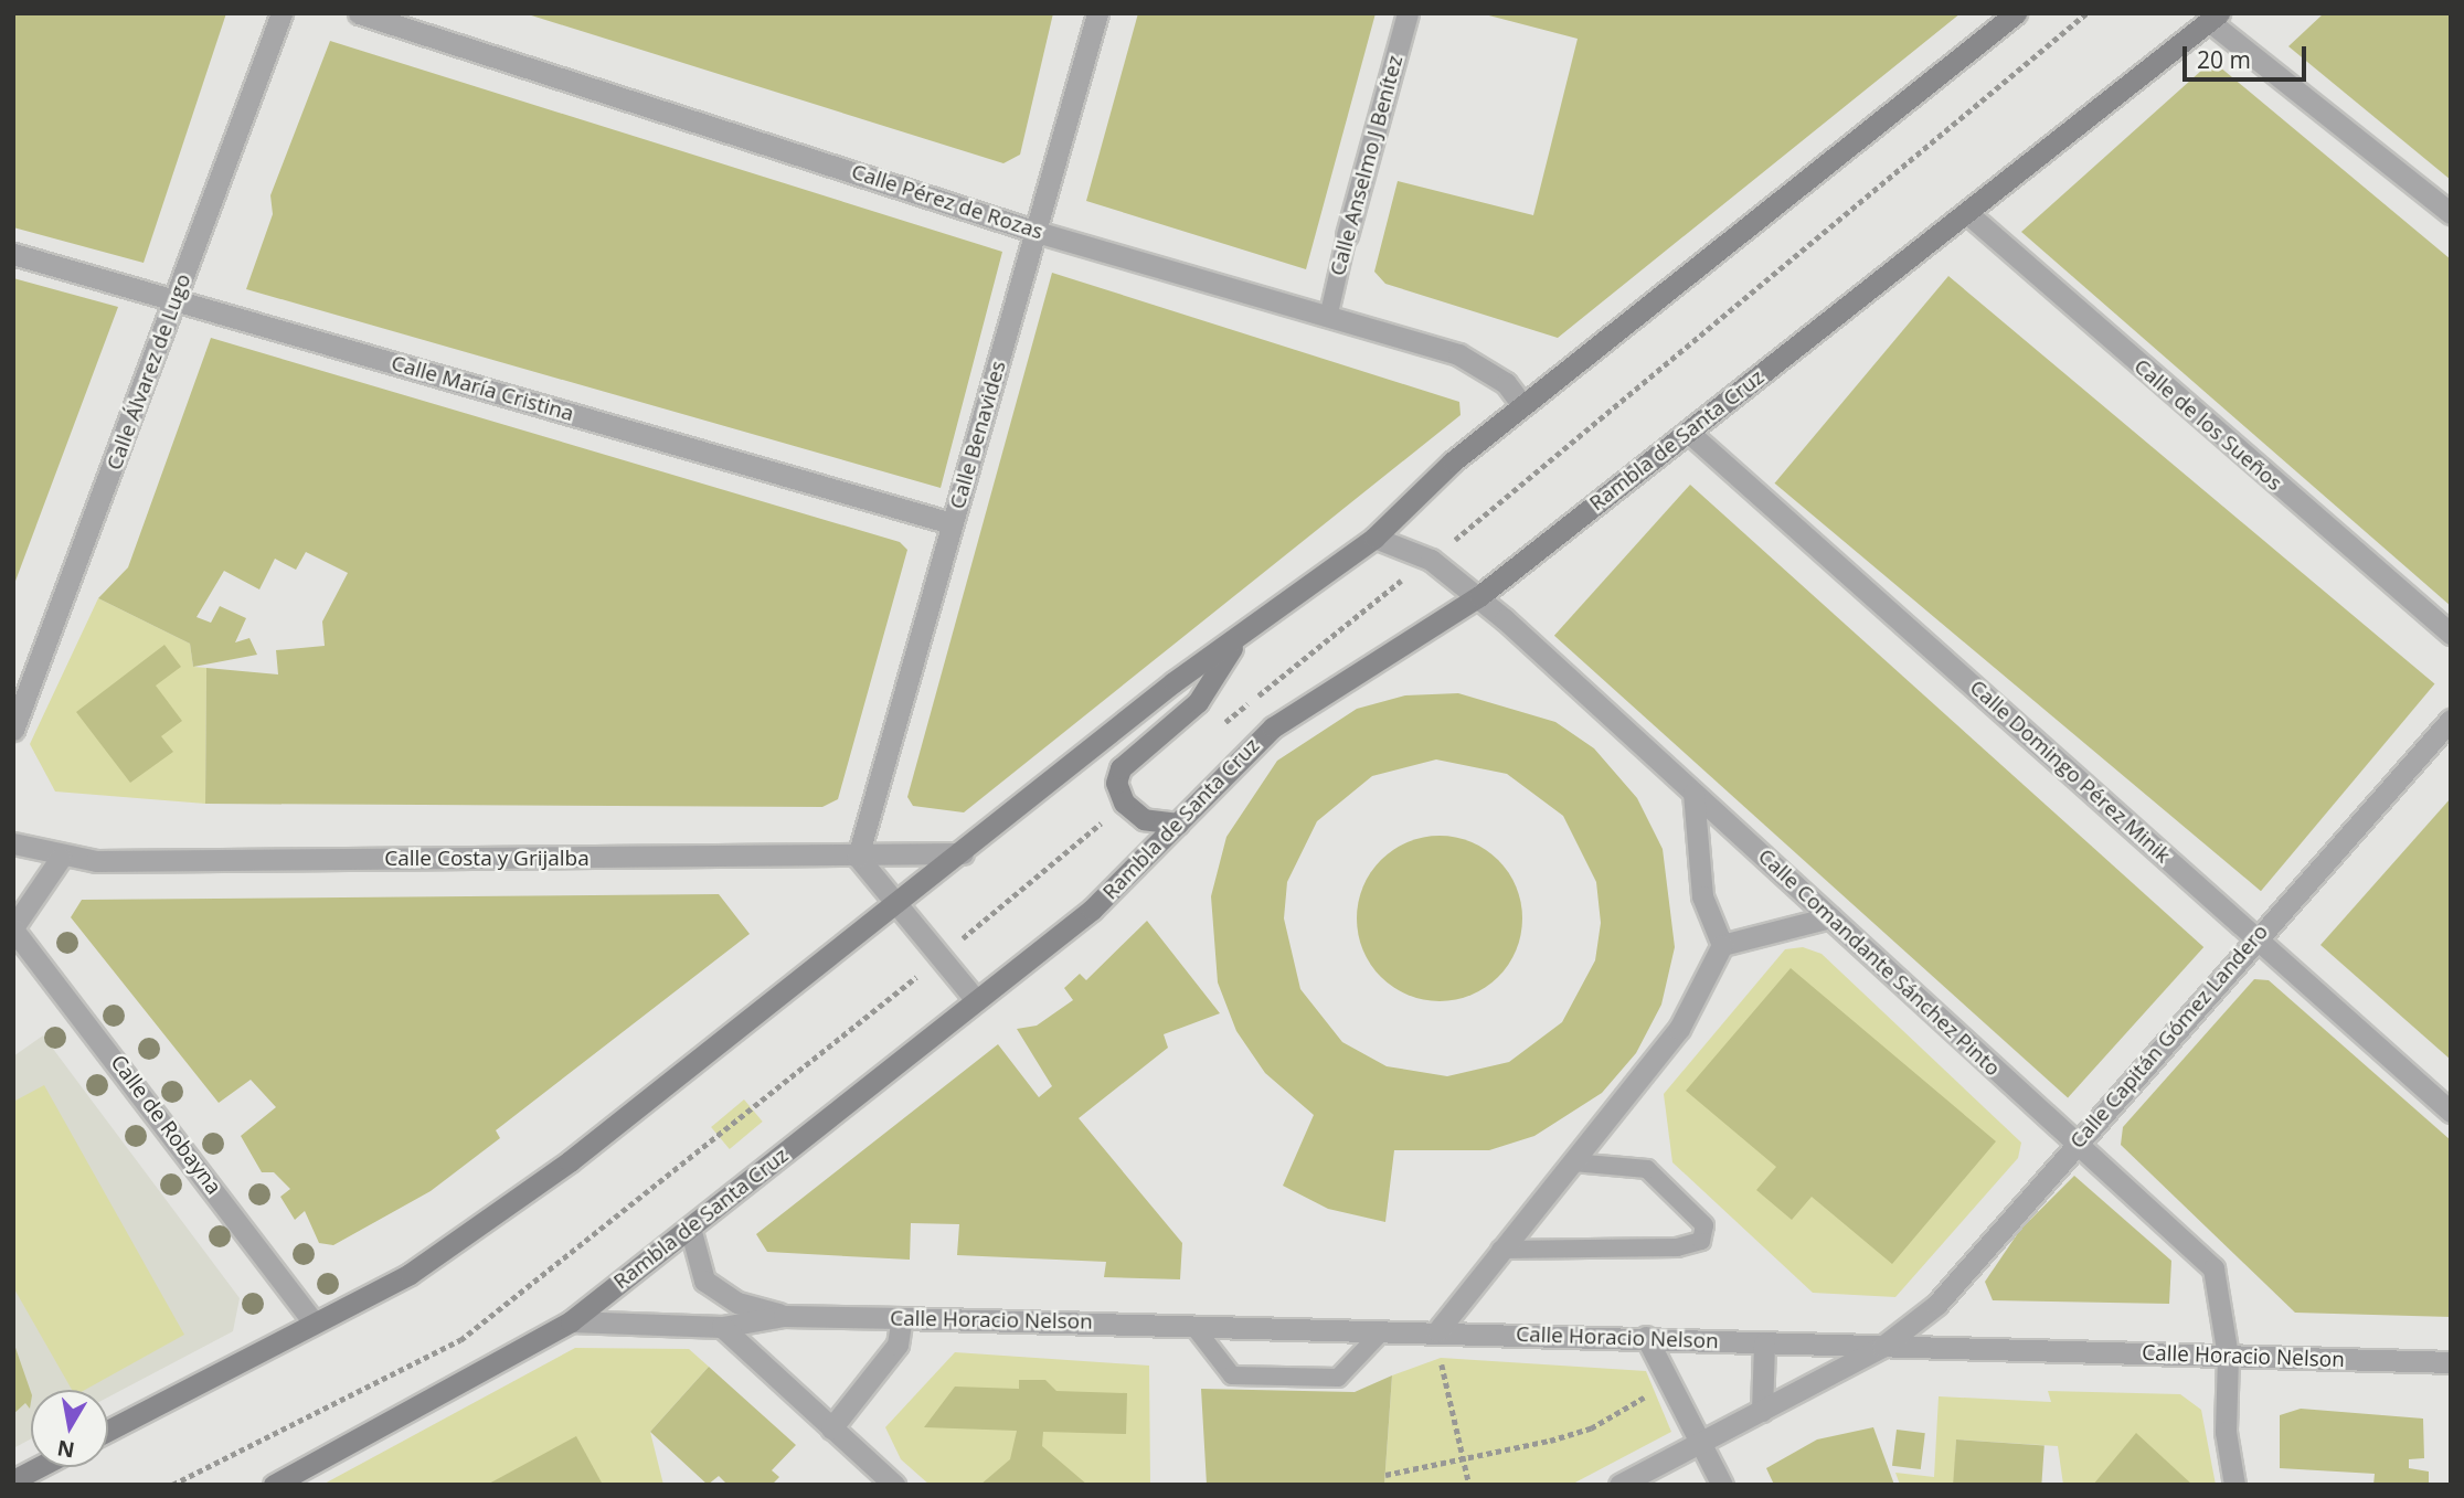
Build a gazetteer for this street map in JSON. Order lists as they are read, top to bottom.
{
  "streets": {
    "main road": ["Rambla de Santa Cruz"],
    "street": [
      "Calle Anselmo J Benítez",
      "Calle Pérez de Rozas",
      "Calle Álvarez de Lugo",
      "Calle María Cristina",
      "Calle de los Sueños",
      "Calle Benavides",
      "Calle Domingo Pérez Minik",
      "Calle Costa y Grijalba",
      "Calle Comandante Sánchez Pinto",
      "Calle Capitán Gómez Landero",
      "Calle de Robayna",
      "Calle Horacio Nelson"
    ]
  },
  "crossings": [
    ["Calle Anselmo J Benítez", "Calle Pérez de Rozas"],
    ["Calle Pérez de Rozas", "Calle Benavides"],
    ["Calle Álvarez de Lugo", "Calle María Cristina"],
    ["Calle María Cristina", "Calle Benavides"],
    ["Calle de los Sueños", "Rambla de Santa Cruz"],
    ["Calle Benavides", "Calle Costa y Grijalba"],
    ["Rambla de Santa Cruz", "Calle Domingo Pérez Minik"],
    ["Rambla de Santa Cruz", "Calle Comandante Sánchez Pinto"],
    ["Calle Domingo Pérez Minik", "Calle Capitán Gómez Landero"],
    ["Calle Comandante Sánchez Pinto", "Calle Capitán Gómez Landero"],
    ["Calle Comandante Sánchez Pinto", "Calle Horacio Nelson"],
    ["Calle Capitán Gómez Landero", "Calle Horacio Nelson"]
  ],
  "scale_bar": "20 m",
  "north": "bottom"
}
